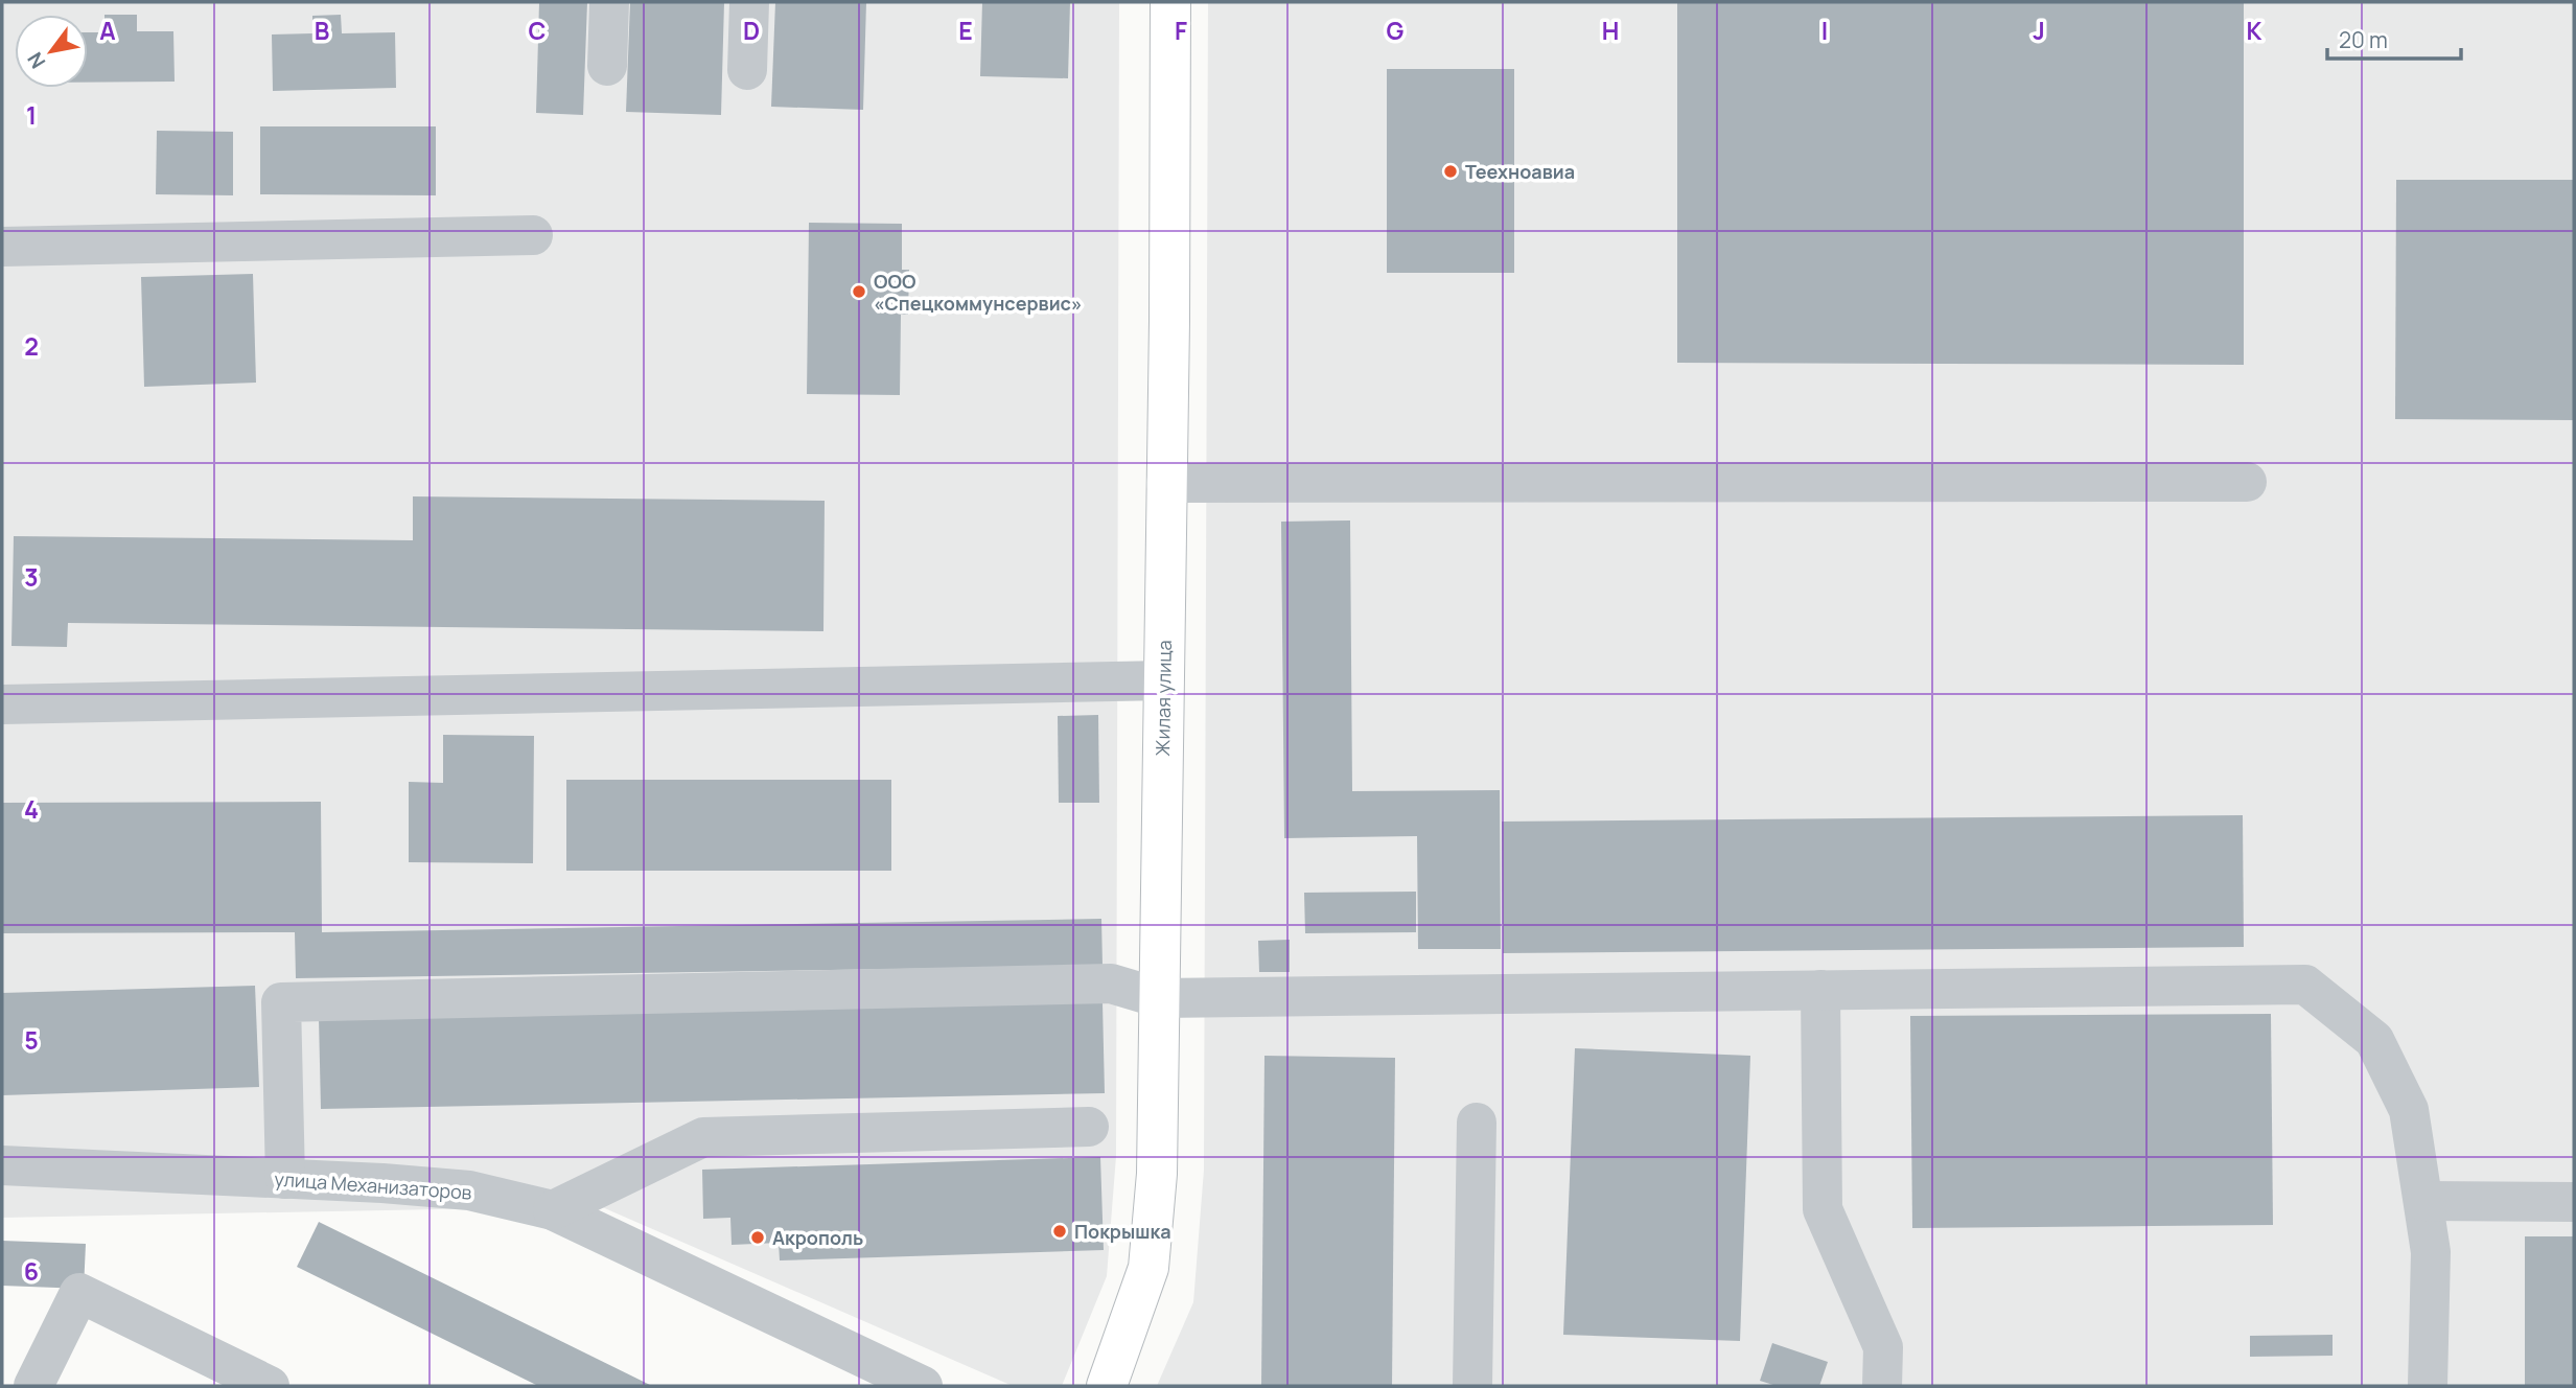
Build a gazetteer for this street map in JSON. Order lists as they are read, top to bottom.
{
  "streets": {
    "main road": ["Жилая улица"],
    "street": ["улица Механизаторов"]
  },
  "places": [
    "Теехноавиа",
    "ООО «Спецкоммунсервис»",
    "Покрышка",
    "Акрополь"
  ],
  "scale_bar": "20 m",
  "north": "bottom left",
  "grid": {
    "columns": [
      "A",
      "B",
      "C",
      "D",
      "E",
      "F",
      "G",
      "H",
      "I",
      "J",
      "K"
    ],
    "rows": [
      "1",
      "2",
      "3",
      "4",
      "5",
      "6"
    ]
  }
}
